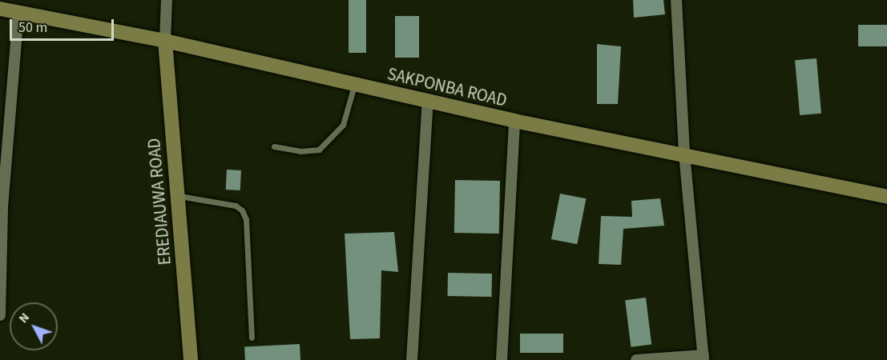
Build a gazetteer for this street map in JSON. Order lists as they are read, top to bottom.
{
  "streets": {
    "main road": ["SAKPONBA ROAD", "EREDIAUWA ROAD"]
  },
  "crossings": [
    ["SAKPONBA ROAD", "EREDIAUWA ROAD"]
  ],
  "scale_bar": "50 m",
  "north": "top left"
}
